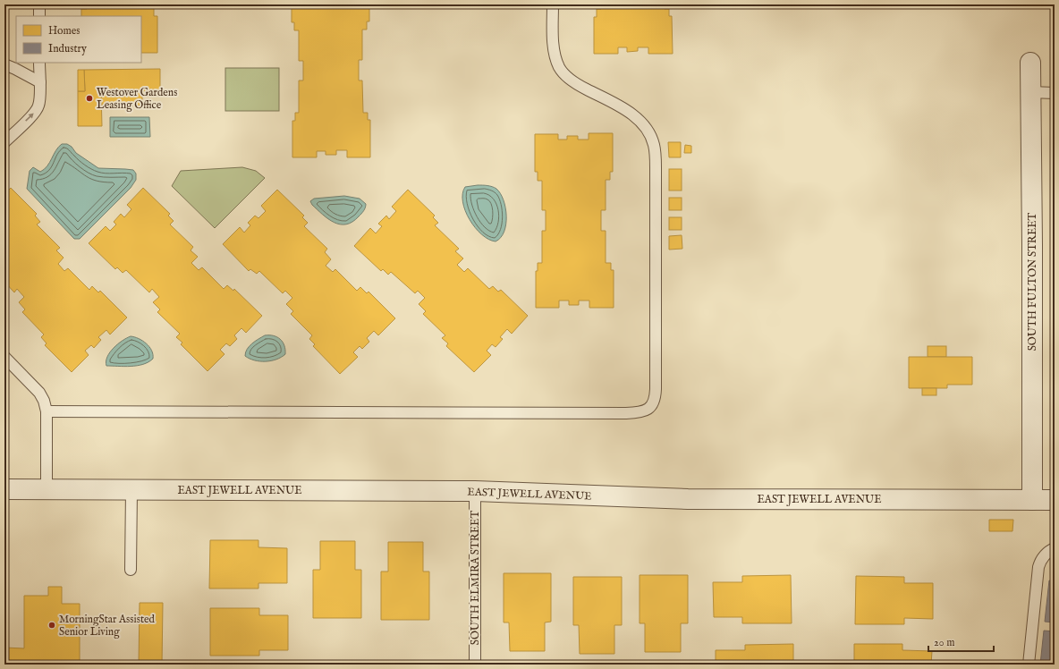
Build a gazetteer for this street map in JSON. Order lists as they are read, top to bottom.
{
  "streets": {
    "street": ["SOUTH FULTON STREET", "EAST JEWELL AVENUE"],
    "lane": ["SOUTH ELMIRA STREET"]
  },
  "crossings": [
    ["SOUTH FULTON STREET", "EAST JEWELL AVENUE"],
    ["EAST JEWELL AVENUE", "SOUTH ELMIRA STREET"]
  ],
  "places": ["Westover Gardens Leasing Office", "MorningStar Assisted Senior Living"],
  "legend": ["Homes", "Industry"],
  "scale_bar": "20 m"
}
